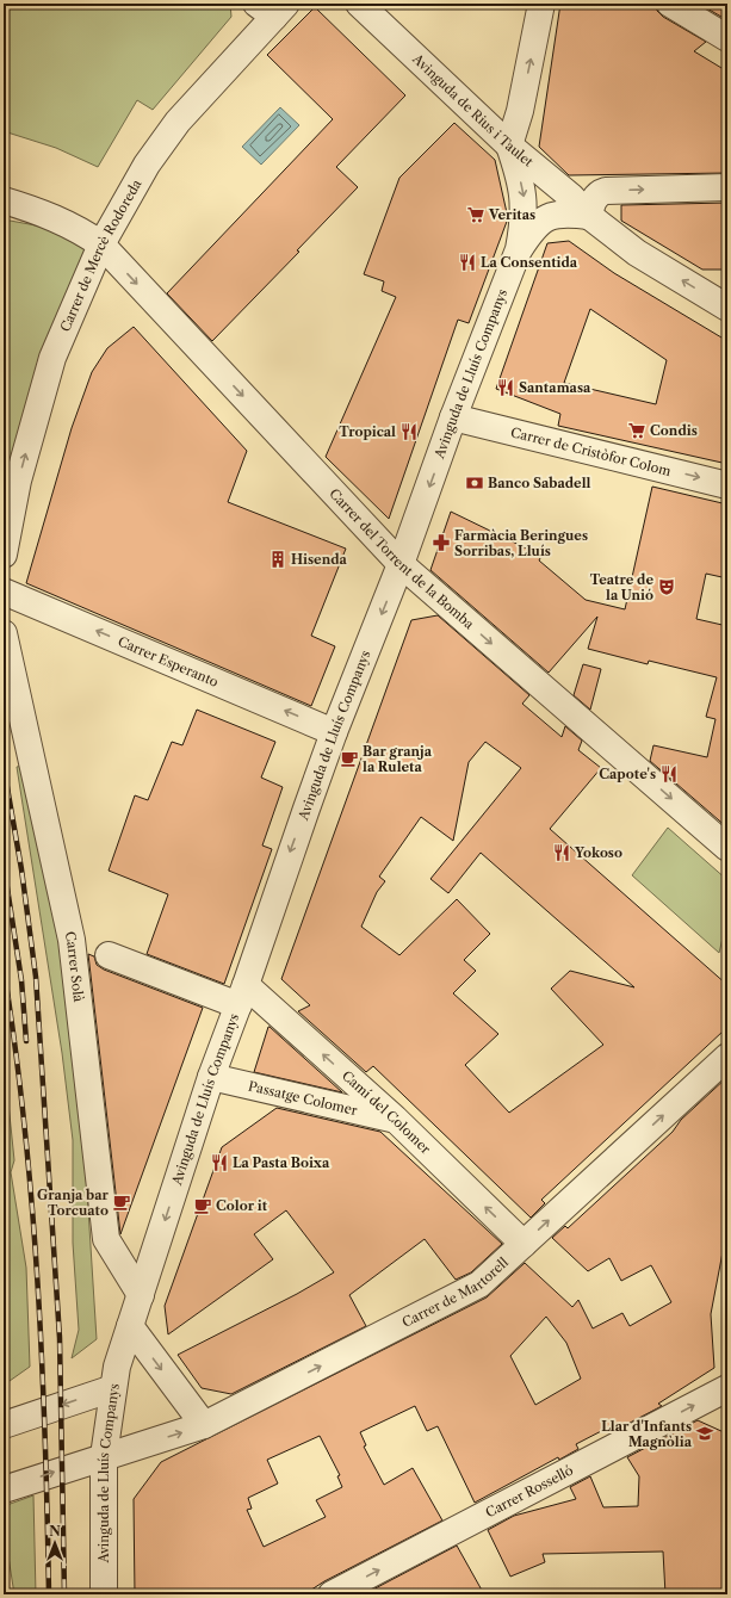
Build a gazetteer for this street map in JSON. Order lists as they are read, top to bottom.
{
  "streets": {
    "street": [
      "Avinguda de Rius i Taulet",
      "Carrer de Mercè Rodoreda",
      "Avinguda de Lluís Companys",
      "Carrer de Cristòfor Colom",
      "Carrer del Torrent de la Bomba",
      "Carrer Esperanto",
      "Carrer Solà",
      "Passatge Colomer",
      "Camí del Colomer",
      "Carrer de Martorell",
      "Carrer Rosselló"
    ]
  },
  "crossings": [
    ["Avinguda de Rius i Taulet", "Avinguda de Lluís Companys"],
    ["Carrer de Mercè Rodoreda", "Carrer del Torrent de la Bomba"],
    ["Avinguda de Lluís Companys", "Carrer de Cristòfor Colom"],
    ["Avinguda de Lluís Companys", "Carrer del Torrent de la Bomba"],
    ["Avinguda de Lluís Companys", "Carrer Esperanto"],
    ["Avinguda de Lluís Companys", "Carrer Solà"],
    ["Avinguda de Lluís Companys", "Passatge Colomer"],
    ["Avinguda de Lluís Companys", "Camí del Colomer"],
    ["Avinguda de Lluís Companys", "Carrer de Martorell"],
    ["Passatge Colomer", "Camí del Colomer"],
    ["Camí del Colomer", "Carrer de Martorell"]
  ],
  "one_way": [
    "Carrer de Mercè Rodoreda",
    "Avinguda de Lluís Companys",
    "Carrer de Cristòfor Colom",
    "Carrer del Torrent de la Bomba",
    "Carrer Esperanto",
    "Camí del Colomer",
    "Carrer de Martorell",
    "Carrer Rosselló"
  ],
  "places": {
    "supermarket": ["Veritas", "Condis"],
    "restaurant": [
      "La Consentida",
      "Santamasa",
      "Tropical",
      "Capote's",
      "Yokoso",
      "La Pasta Boixa"
    ],
    "bank": ["Banco Sabadell"],
    "pharmacy": ["Farmàcia Beringues Sorribas, Lluís"],
    "building": ["Hisenda"],
    "theatre": ["Teatre de la Unió"],
    "cafe": ["Bar granja la Ruleta", "Granja bar Torcuato", "Color it"],
    "school or university": ["Llar d'Infants Magnòlia"]
  },
  "north": "top"
}
